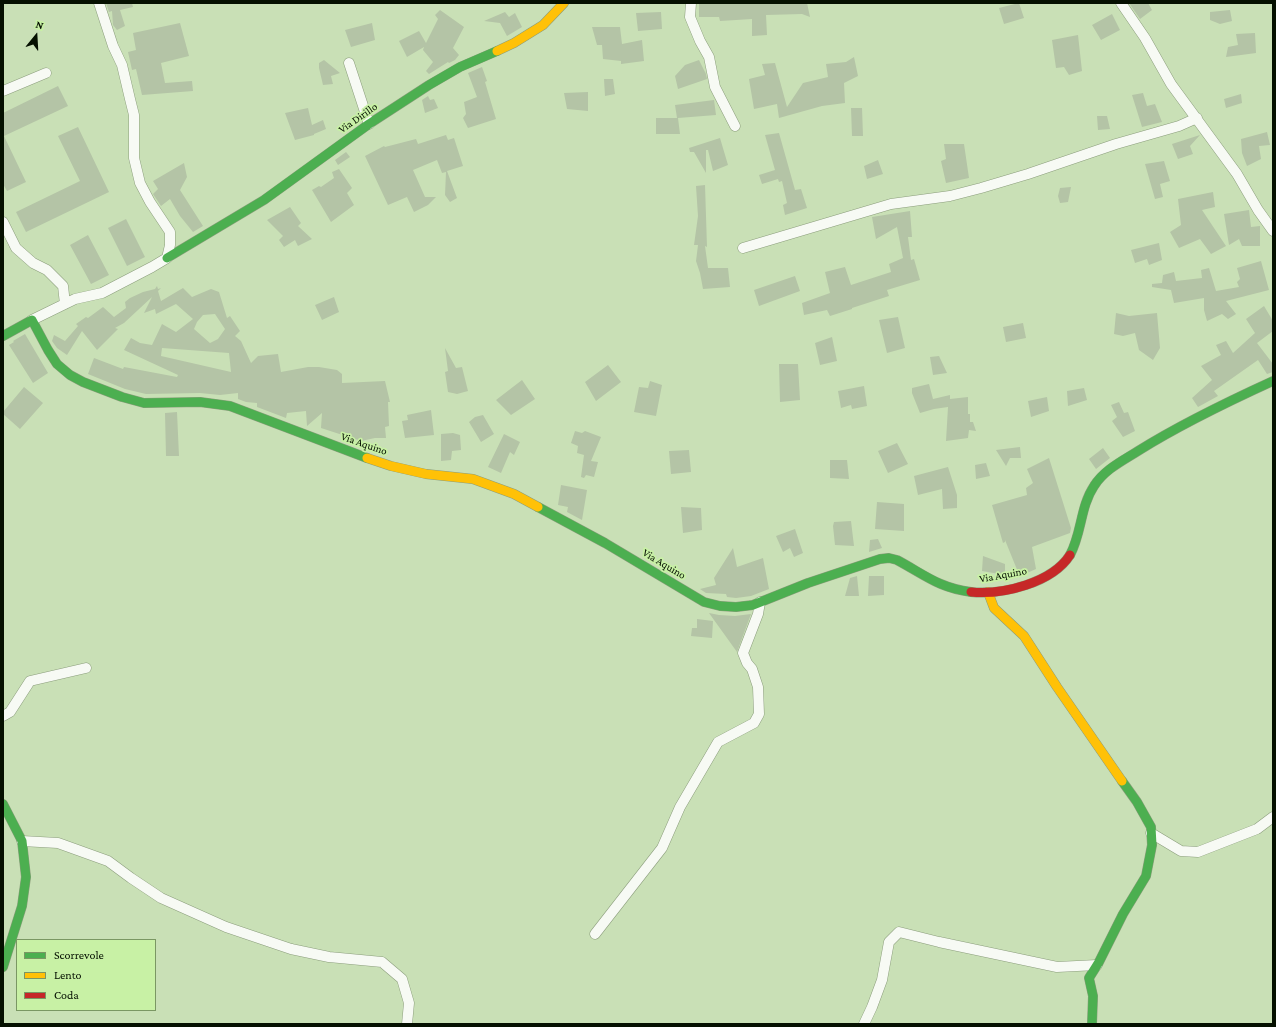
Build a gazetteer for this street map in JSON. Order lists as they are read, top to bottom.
{
  "streets": {
    "street": ["Via Dirillo", "Via Aquino"]
  },
  "legend": ["Scorrevole", "Lento", "Coda"],
  "north": "top"
}
